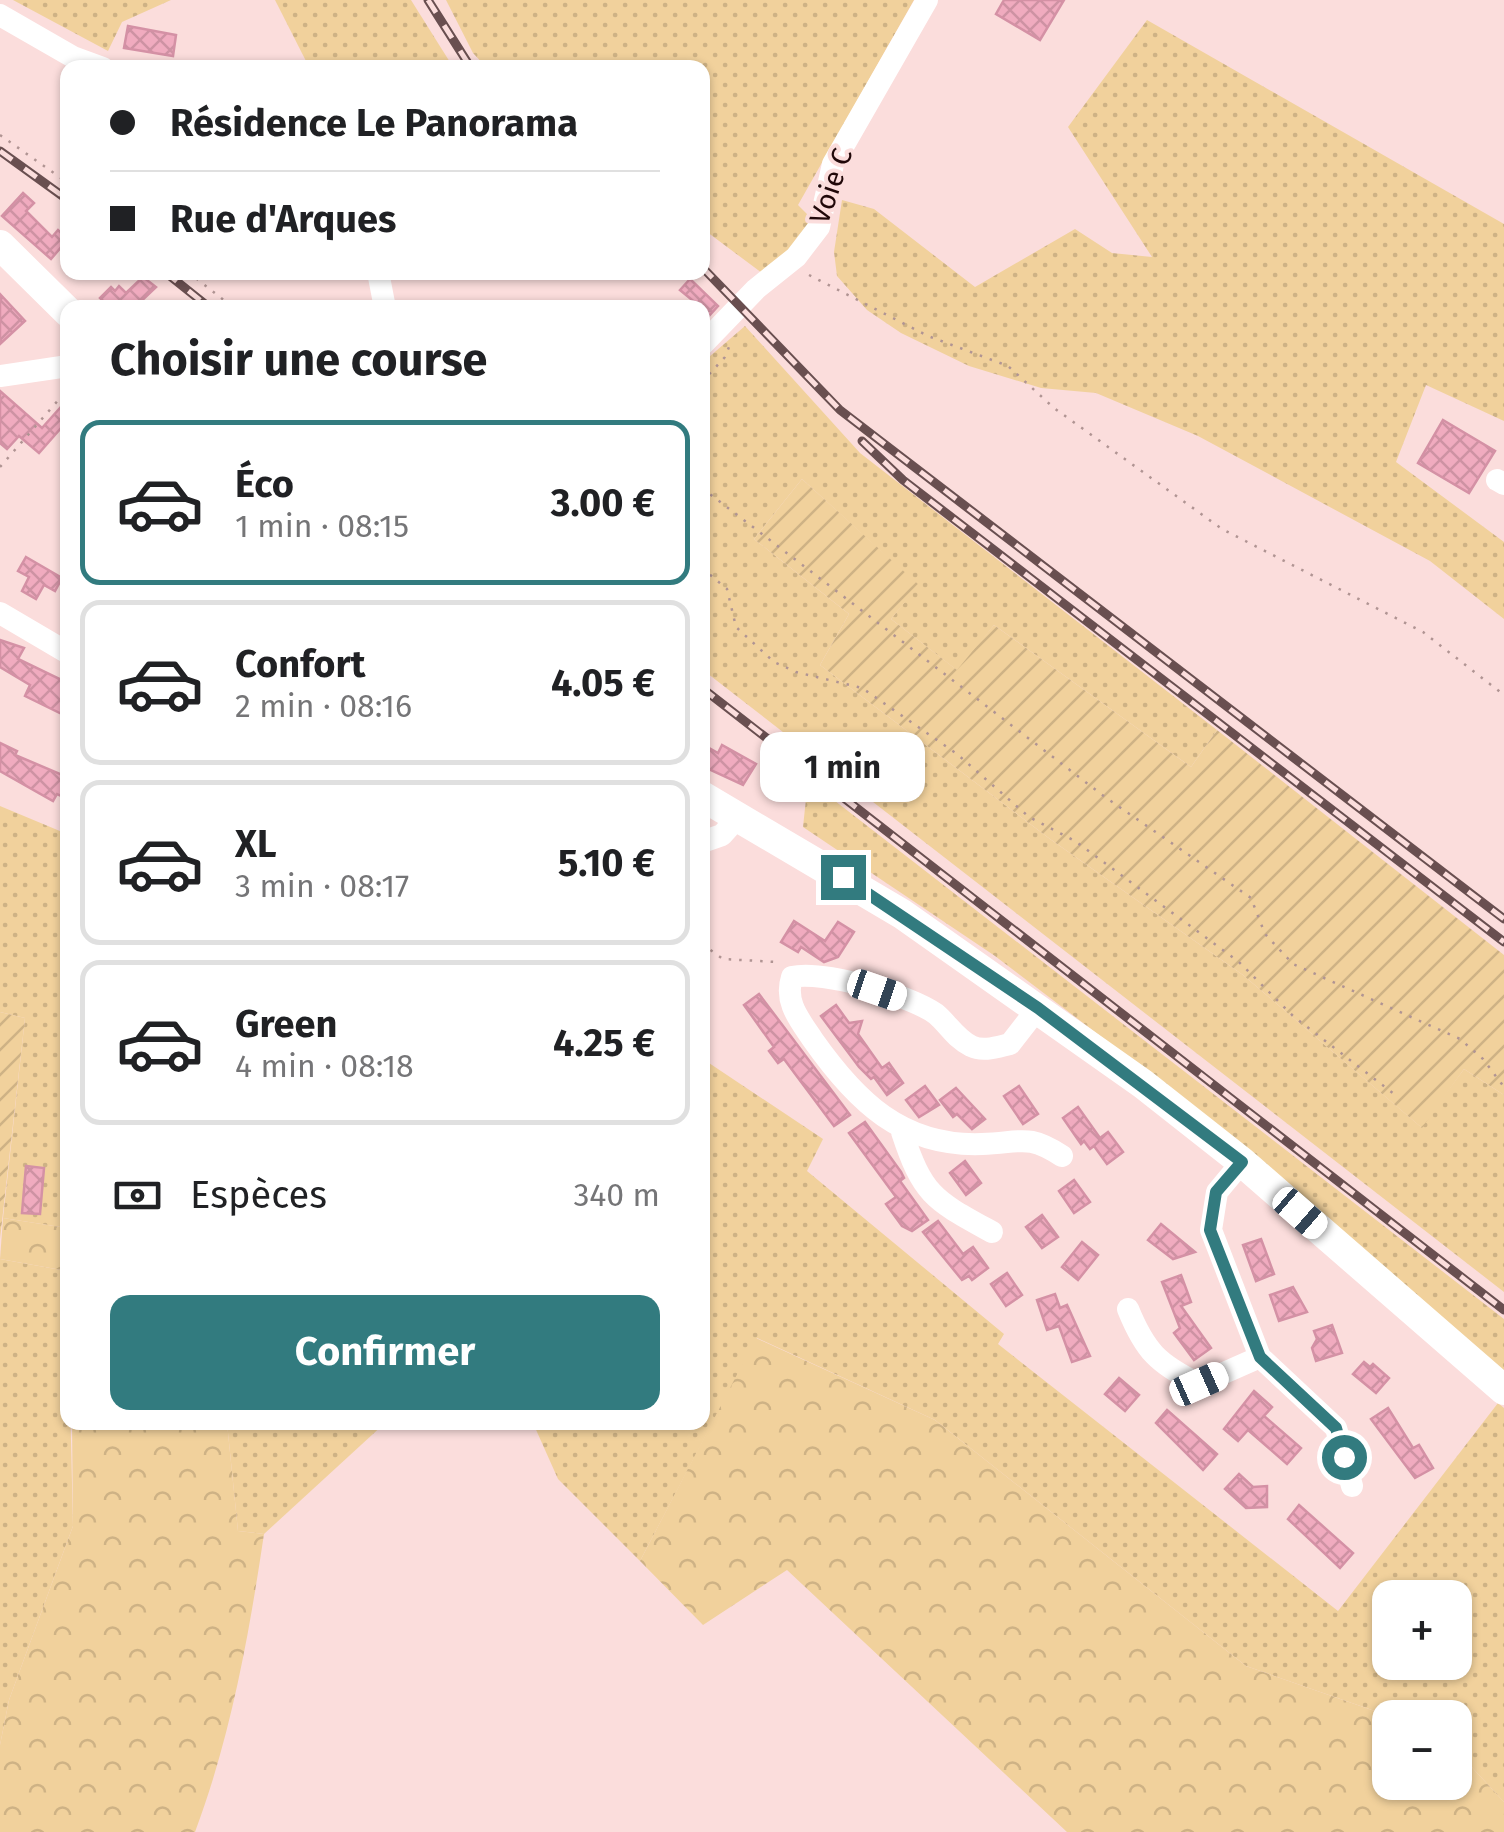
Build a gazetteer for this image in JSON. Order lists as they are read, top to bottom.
{
  "streets": {
    "street": ["Voie C"]
  },
  "page": {
    "banner": ["Résidence Le Panorama", "Rue d'Arques"],
    "heading": "Choisir une course",
    "list": [
      {
        "name": "Éco",
        "note": "1 min · 08:15",
        "value": "3.00 €"
      },
      {
        "name": "Confort",
        "note": "2 min · 08:16",
        "value": "4.05 €"
      },
      {
        "name": "XL",
        "note": "3 min · 08:17",
        "value": "5.10 €"
      },
      {
        "name": "Green",
        "note": "4 min · 08:18",
        "value": "4.25 €"
      }
    ],
    "bubble": "1 min",
    "pay": ["Espèces", "340 m"],
    "buttons": "Confirmer",
    "map_buttons": ["+", "−"]
  }
}
